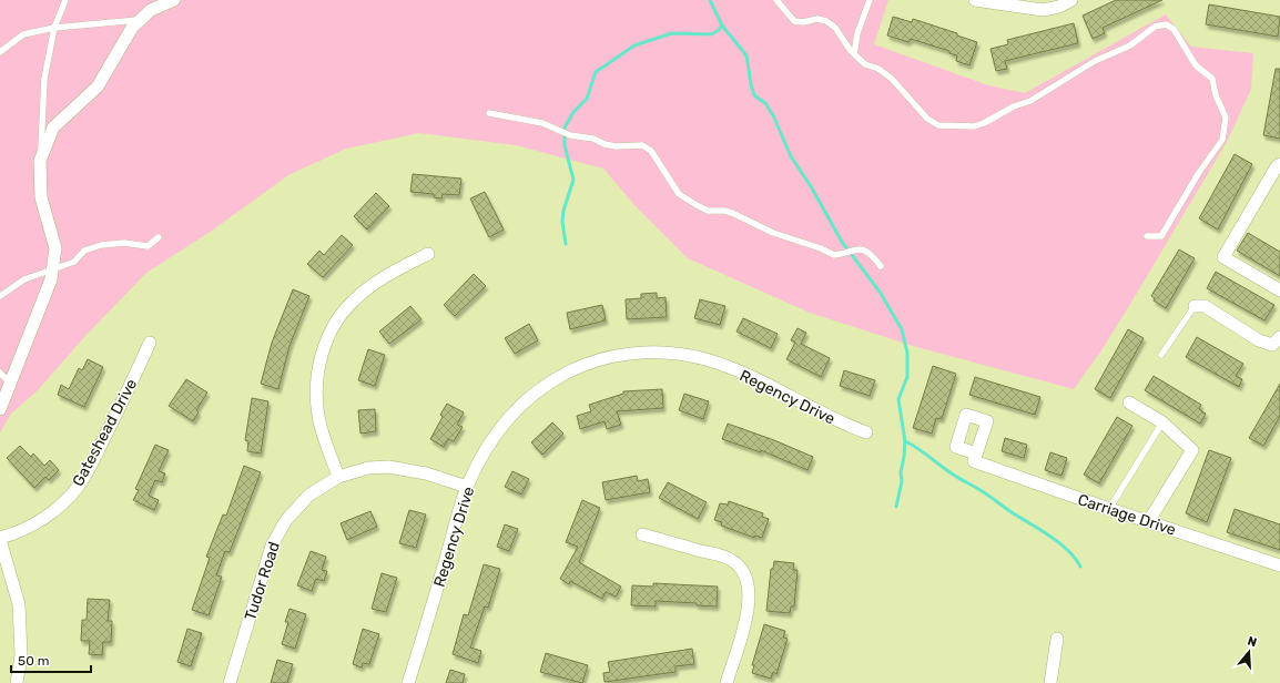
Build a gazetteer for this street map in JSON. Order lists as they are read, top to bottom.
{
  "streets": {
    "street": [
      "Regency Drive",
      "Gateshead Drive",
      "Carriage Drive",
      "Tudor Road"
    ]
  },
  "crossings": [
    ["Regency Drive", "Tudor Road"]
  ],
  "scale_bar": "50 m",
  "north": "top"
}
